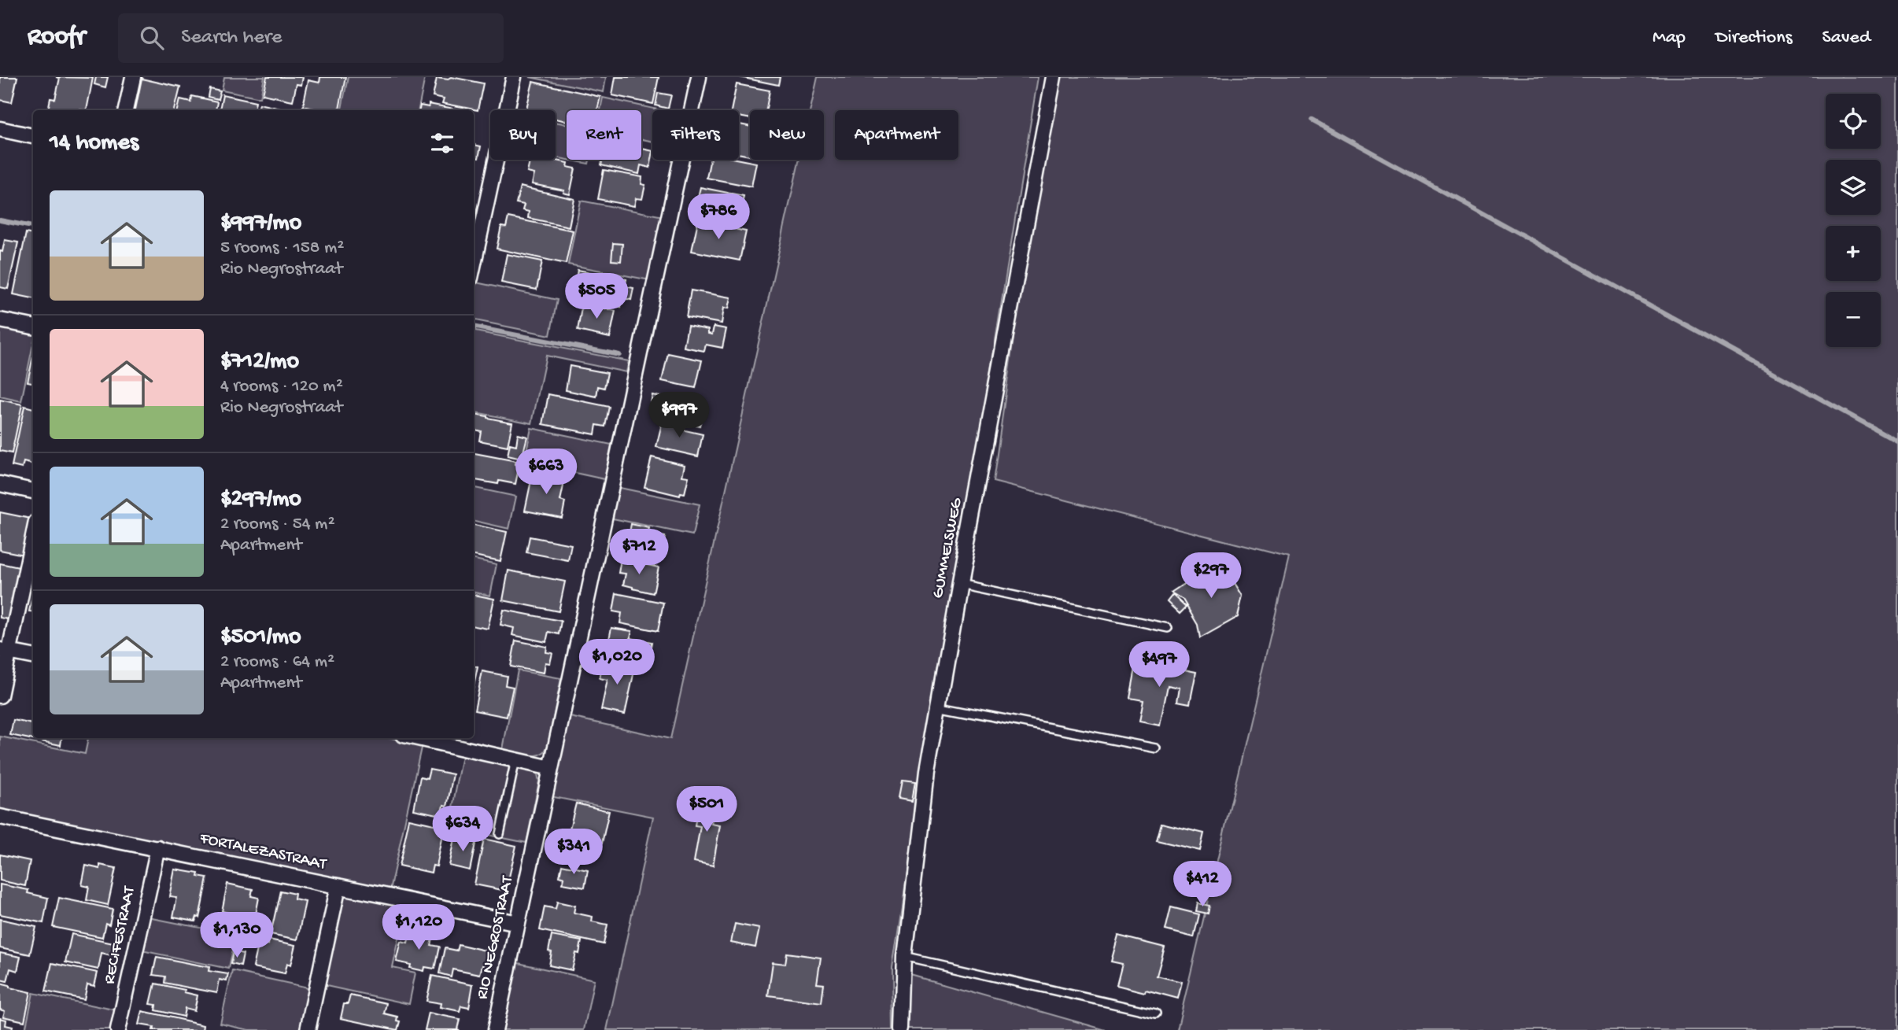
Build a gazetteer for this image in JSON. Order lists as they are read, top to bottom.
{
  "streets": {
    "street": [
      "GUMMELSWEG",
      "FORTALEZASTRAAT",
      "RECIFESTRAAT",
      "RIO NEGROSTRAAT"
    ]
  },
  "crossings": [
    ["FORTALEZASTRAAT", "RECIFESTRAAT"],
    ["FORTALEZASTRAAT", "RIO NEGROSTRAAT"]
  ],
  "page": {
    "header": "Roofr",
    "search": "Search here",
    "nav": ["Map", "Directions", "Saved"],
    "map_buttons": ["+", "−"],
    "chip": [
      "Buy",
      "Rent",
      "Filters",
      "New",
      "Apartment"
    ],
    "heading": "14 homes",
    "list": [
      {
        "name": "$997/mo",
        "note": "5 rooms · 158 m² · Rio Negrostraat"
      },
      {
        "name": "$712/mo",
        "note": "4 rooms · 120 m² · Rio Negrostraat"
      },
      {
        "name": "$297/mo",
        "note": "2 rooms · 54 m² · Apartment"
      },
      {
        "name": "$501/mo",
        "note": "2 rooms · 64 m² · Apartment"
      }
    ],
    "price": [
      "$786",
      "$505",
      "$997",
      "$663",
      "$712",
      "$297",
      "$1,020",
      "$497",
      "$501",
      "$634",
      "$341",
      "$412",
      "$1,120",
      "$1,130"
    ]
  }
}
